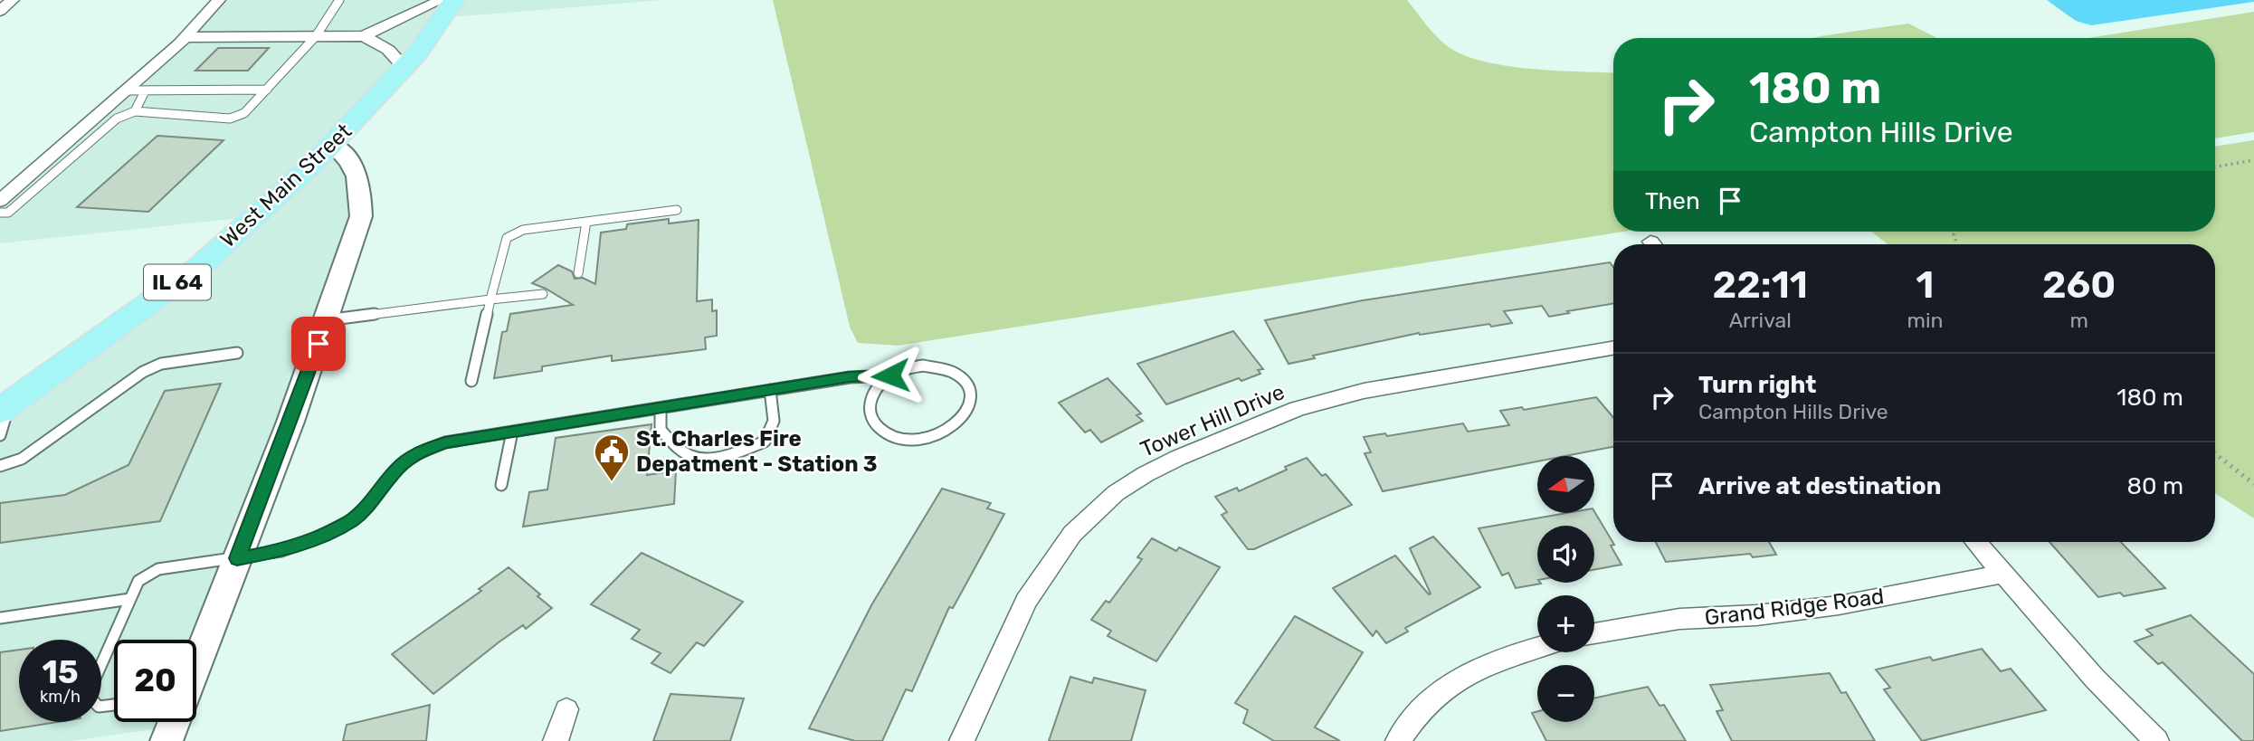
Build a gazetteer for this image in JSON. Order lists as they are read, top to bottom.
{
  "streets": {
    "main road": ["West Main Street", "IL 64"],
    "street": ["Tower Hill Drive", "Grand Ridge Road"]
  },
  "places": {
    "public building": ["St. Charles Fire Depatment - Station 3"]
  },
  "north": "left",
  "page": {
    "turn": ["180 m", "Campton Hills Drive"],
    "then": "Then",
    "eta": [
      "22:11",
      "Arrival",
      "1",
      "min",
      "260",
      "m"
    ],
    "list": [
      {
        "name": "Turn right",
        "note": "Campton Hills Drive",
        "value": "180 m"
      },
      {
        "name": "Arrive at destination",
        "value": "80 m"
      }
    ],
    "map_buttons": ["+", "−"],
    "speed": "15 km/h",
    "limit": "20"
  }
}
